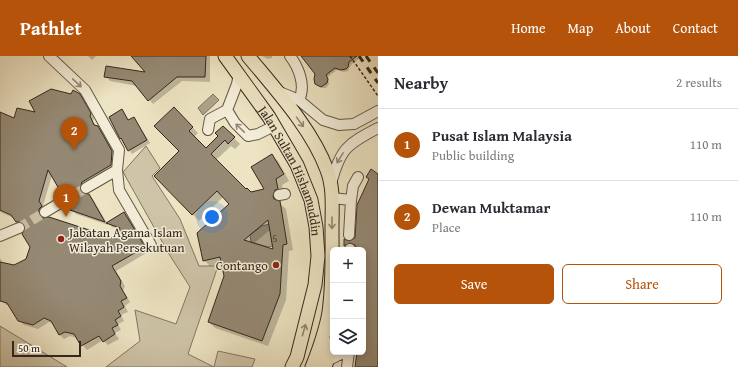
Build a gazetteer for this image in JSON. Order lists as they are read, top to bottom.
{
  "streets": {
    "main road": ["Jalan Sultan Hishamuddin"]
  },
  "places": ["Jabatan Agama Islam Wilayah Persekutuan", "Contango"],
  "house_numbers": ["5"],
  "scale_bar": "50 m",
  "page": {
    "header": "Pathlet",
    "nav": [
      "Home",
      "Map",
      "About",
      "Contact"
    ],
    "heading": ["Nearby", "2 results"],
    "list": [
      {
        "mark": "1",
        "name": "Pusat Islam Malaysia",
        "note": "Public building",
        "value": "110 m"
      },
      {
        "mark": "2",
        "name": "Dewan Muktamar",
        "note": "Place",
        "value": "110 m"
      }
    ],
    "pins": ["2", "1"],
    "map_buttons": ["+", "−"],
    "buttons": ["Save", "Share"],
    "scale": "50 m"
  }
}
